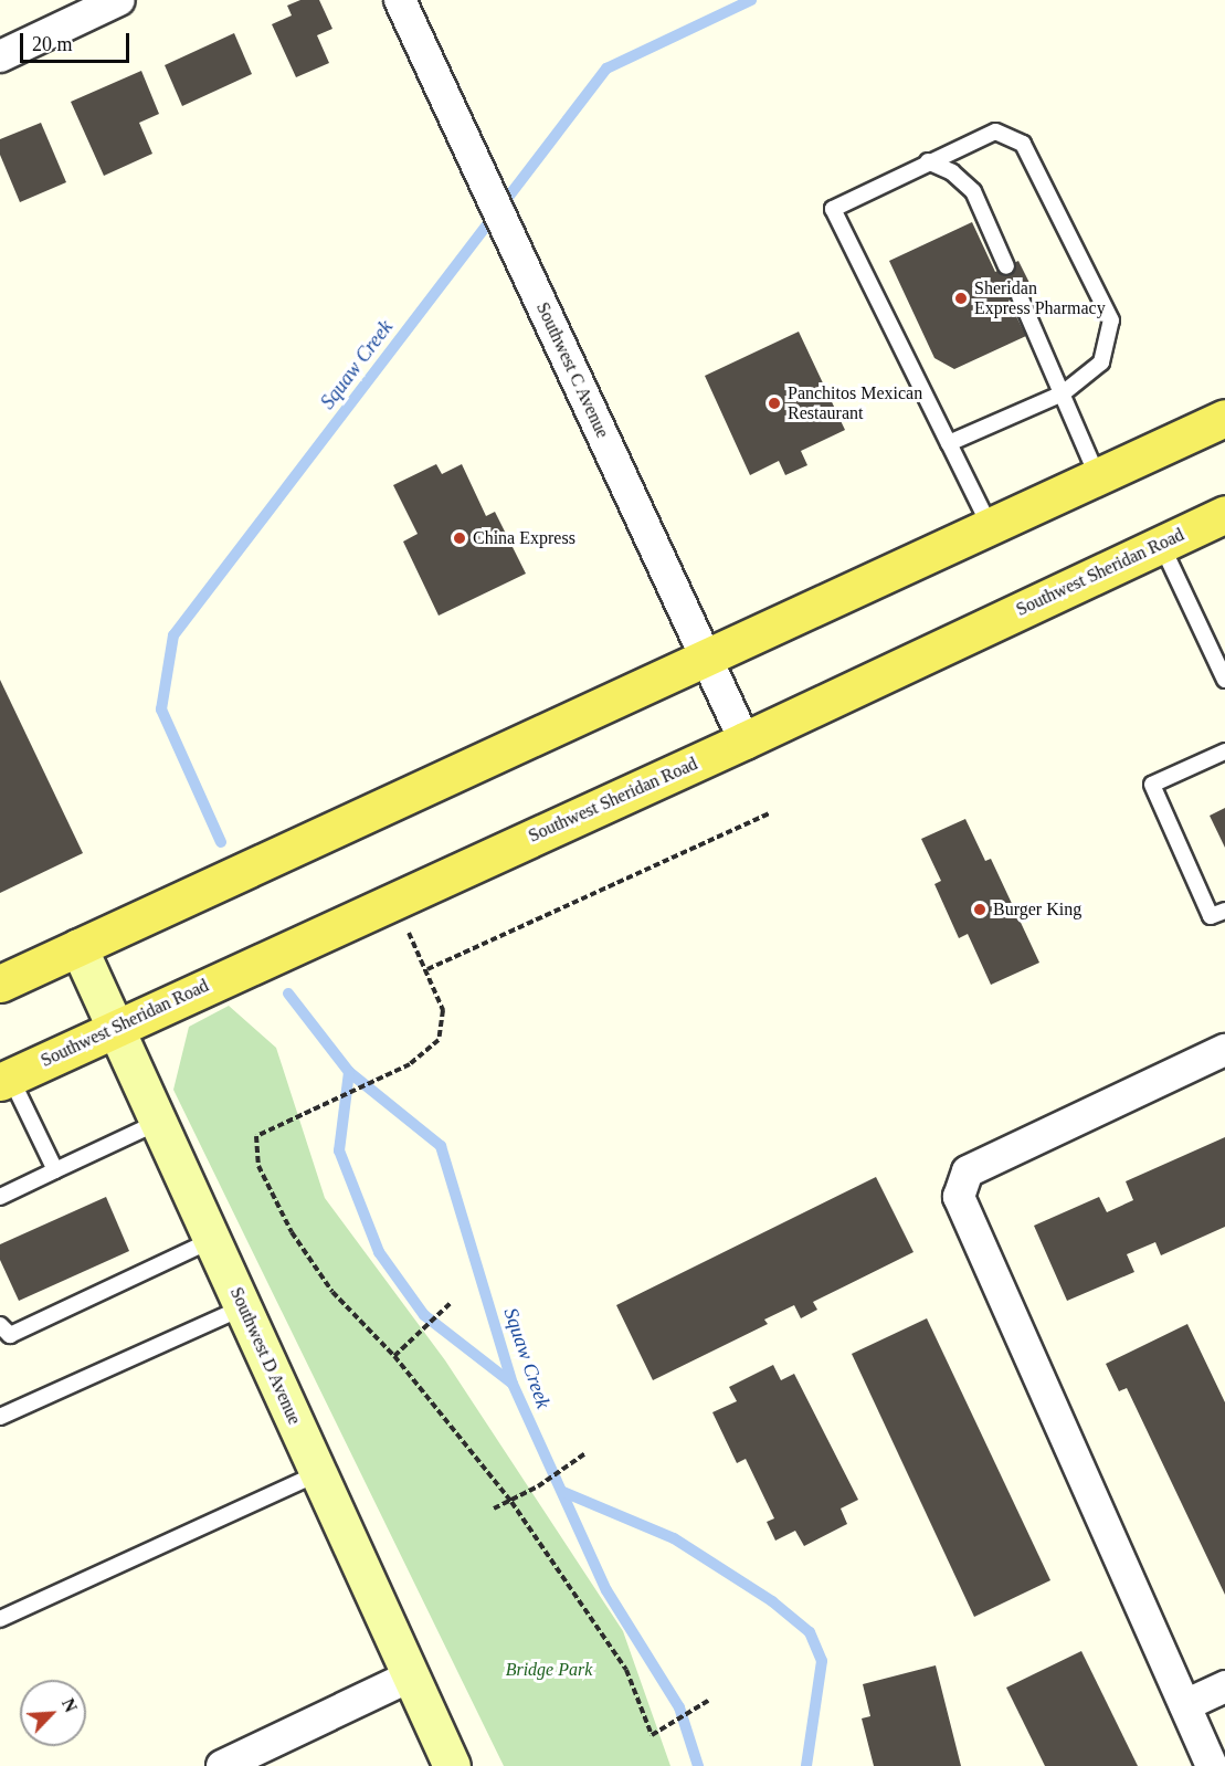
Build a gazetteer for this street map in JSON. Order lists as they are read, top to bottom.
{
  "streets": {
    "main road": ["Southwest Sheridan Road"],
    "street": ["Southwest C Avenue", "Southwest D Avenue"]
  },
  "crossings": [
    ["Southwest C Avenue", "Southwest Sheridan Road"],
    ["Southwest Sheridan Road", "Southwest D Avenue"]
  ],
  "water": ["Squaw Creek"],
  "parks": ["Bridge Park"],
  "places": [
    "Sheridan Express Pharmacy",
    "Panchitos Mexican Restaurant",
    "China Express",
    "Burger King"
  ],
  "scale_bar": "20 m",
  "north": "top right"
}
